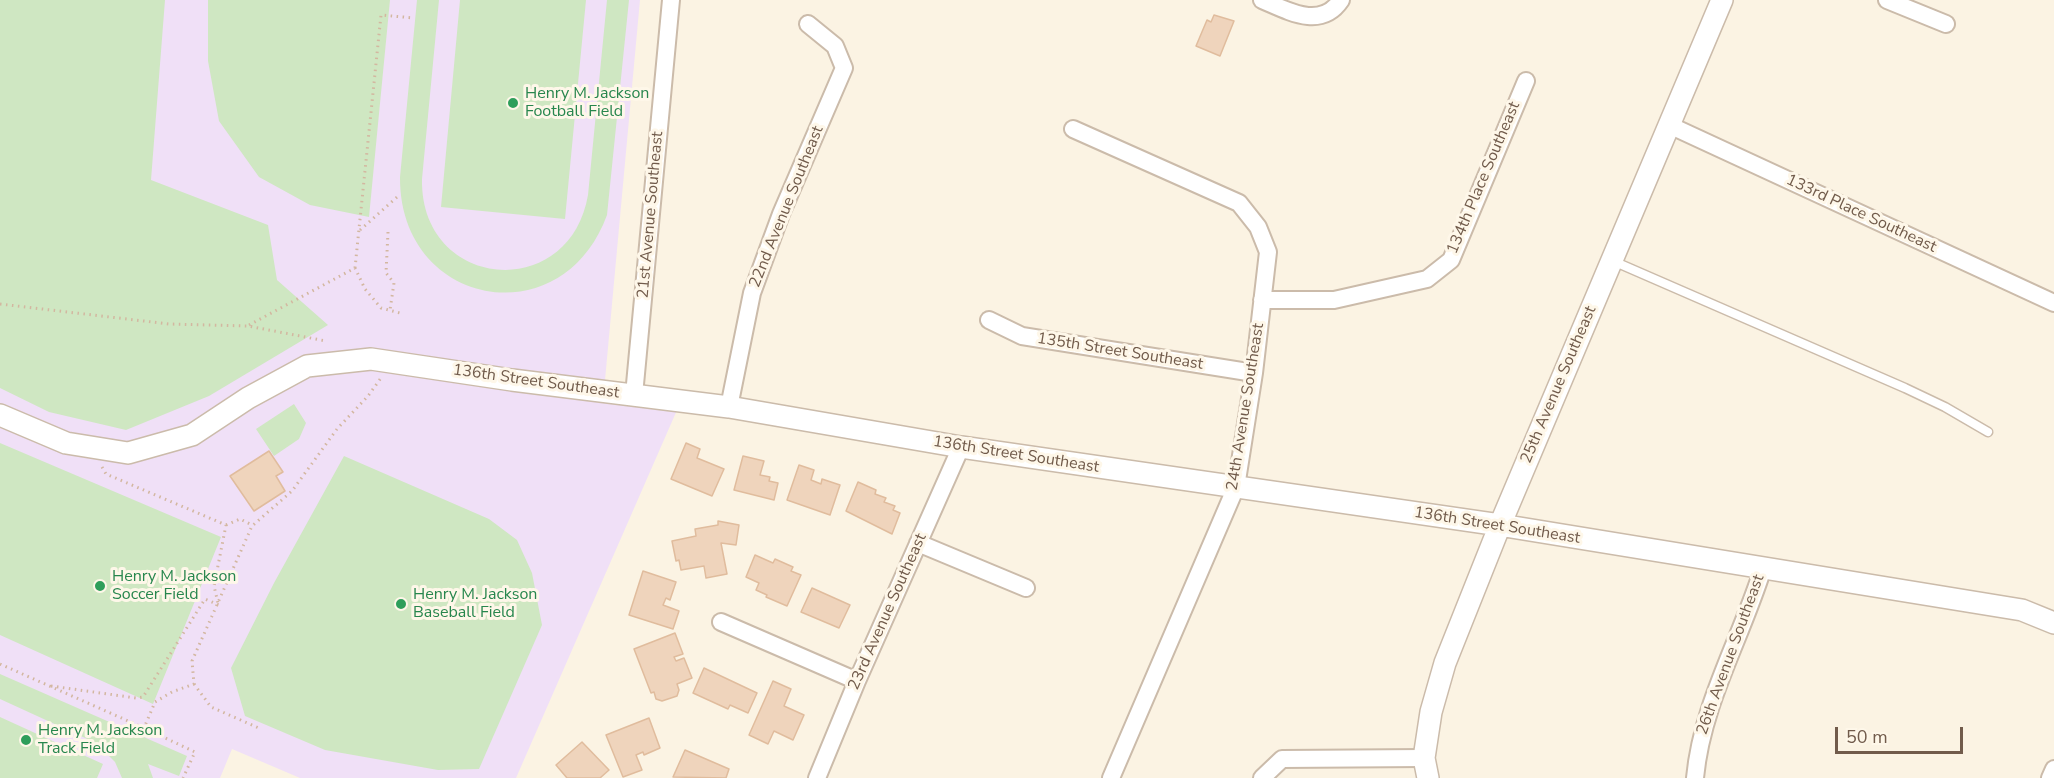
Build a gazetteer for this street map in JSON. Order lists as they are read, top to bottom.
{
  "streets": {
    "street": [
      "134th Place Southeast",
      "22nd Avenue Southeast",
      "133rd Place Southeast",
      "21st Avenue Southeast",
      "135th Street Southeast",
      "136th Street Southeast",
      "25th Avenue Southeast",
      "24th Avenue Southeast",
      "23rd Avenue Southeast",
      "26th Avenue Southeast"
    ]
  },
  "crossings": [
    ["134th Place Southeast", "24th Avenue Southeast"],
    ["22nd Avenue Southeast", "136th Street Southeast"],
    ["133rd Place Southeast", "25th Avenue Southeast"],
    ["21st Avenue Southeast", "136th Street Southeast"],
    ["135th Street Southeast", "24th Avenue Southeast"],
    ["136th Street Southeast", "25th Avenue Southeast"],
    ["136th Street Southeast", "24th Avenue Southeast"],
    ["136th Street Southeast", "23rd Avenue Southeast"],
    ["136th Street Southeast", "26th Avenue Southeast"]
  ],
  "places": [
    "Henry M. Jackson Football Field",
    "Henry M. Jackson Soccer Field",
    "Henry M. Jackson Baseball Field",
    "Henry M. Jackson Track Field"
  ],
  "scale_bar": "50 m"
}
